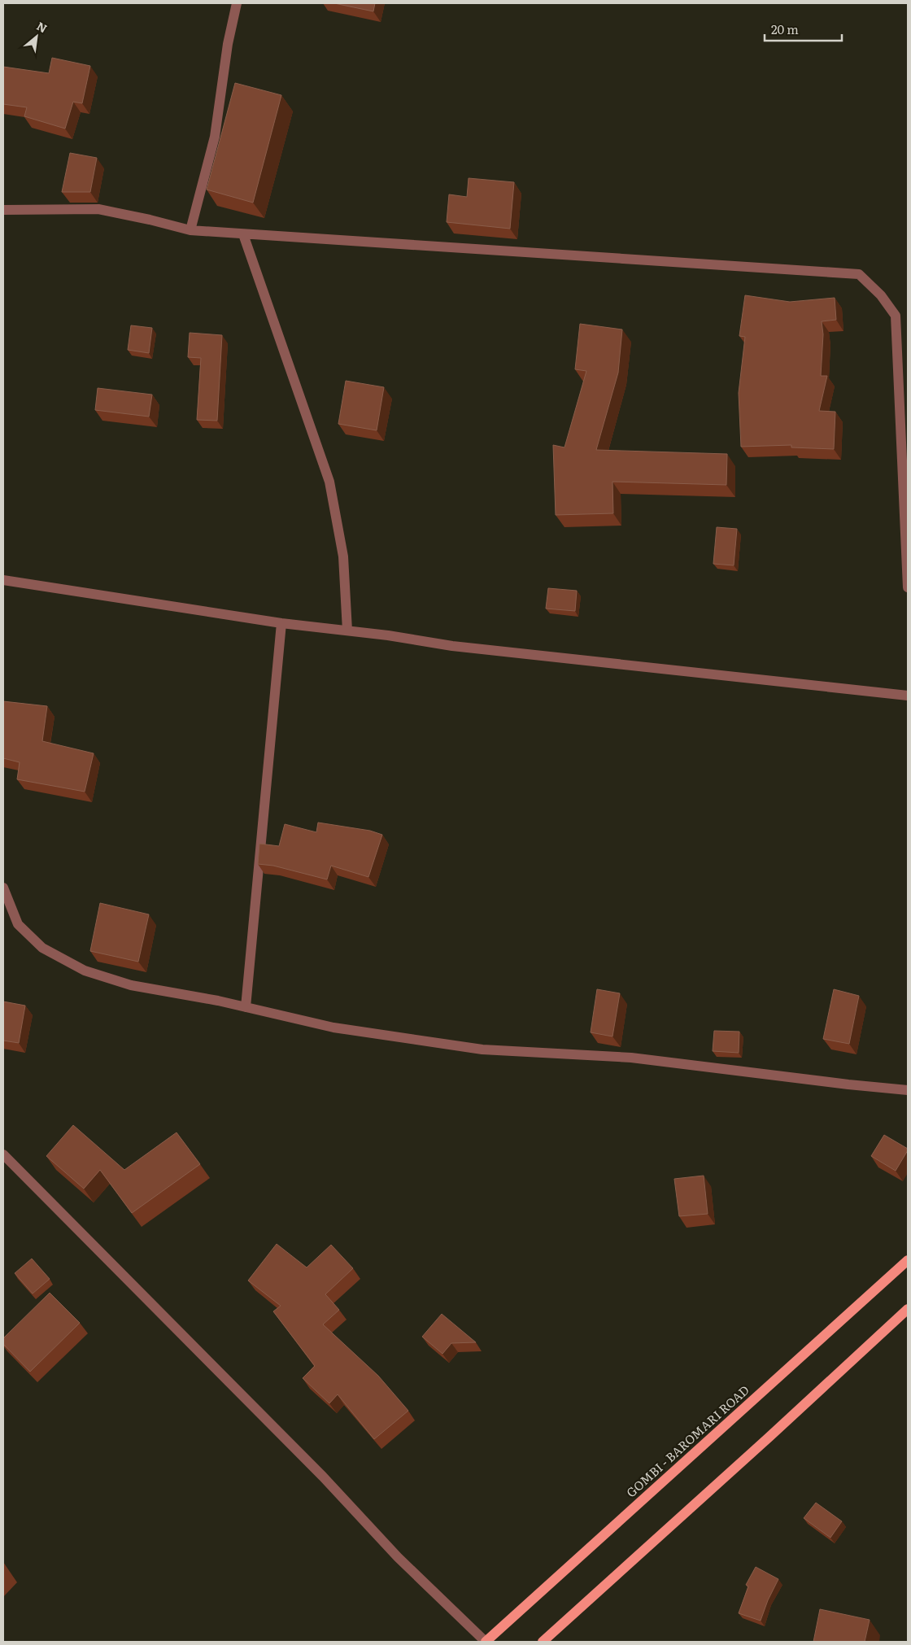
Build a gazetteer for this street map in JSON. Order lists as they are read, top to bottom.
{
  "streets": {
    "main road": ["GOMBI - BAROMARI ROAD"]
  },
  "scale_bar": "20 m",
  "north": "top right"
}
